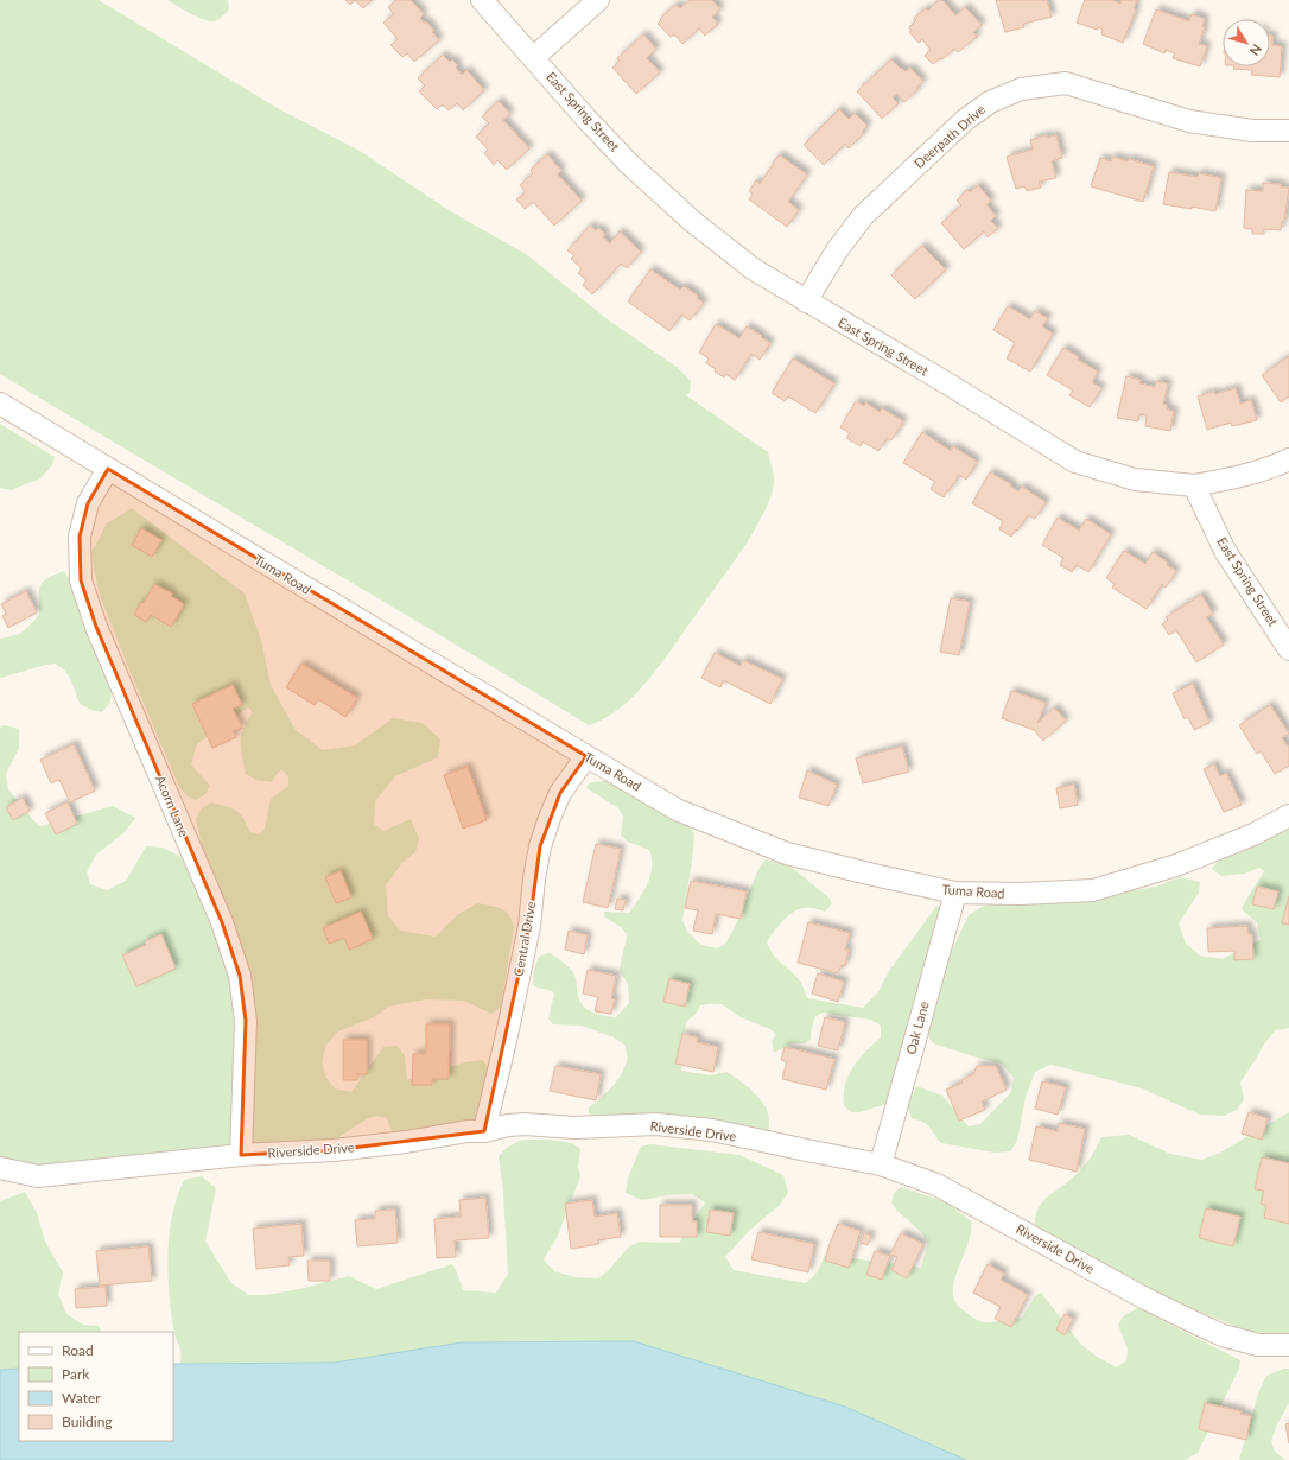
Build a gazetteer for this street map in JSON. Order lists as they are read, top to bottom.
{
  "streets": {
    "street": [
      "East Spring Street",
      "Deerpath Drive",
      "Tuma Road",
      "Acorn Lane",
      "Central Drive",
      "Oak Lane",
      "Riverside Drive"
    ]
  },
  "crossings": [
    ["East Spring Street", "Deerpath Drive"],
    ["Tuma Road", "Acorn Lane"],
    ["Tuma Road", "Central Drive"],
    ["Tuma Road", "Oak Lane"],
    ["Acorn Lane", "Riverside Drive"],
    ["Central Drive", "Riverside Drive"],
    ["Oak Lane", "Riverside Drive"]
  ],
  "legend": [
    "Road",
    "Park",
    "Water",
    "Building"
  ],
  "north": "bottom right"
}
